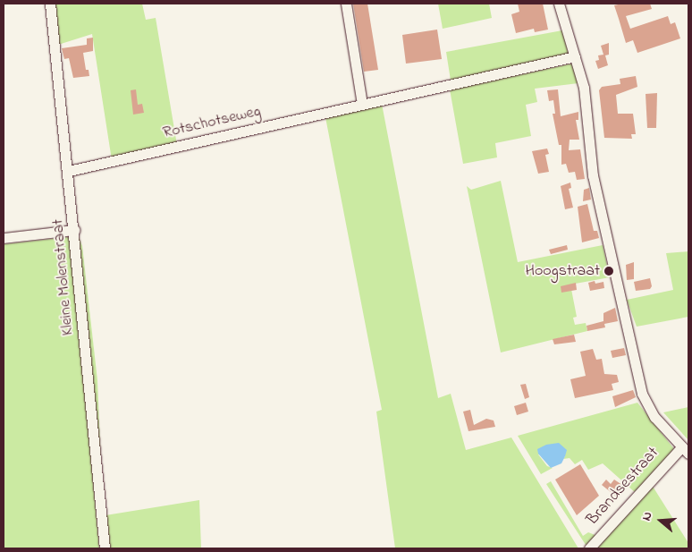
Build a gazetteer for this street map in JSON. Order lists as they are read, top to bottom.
{
  "streets": {
    "street": ["Rotschotseweg", "Kleine Molenstraat", "Brandsestraat"]
  },
  "crossings": [
    ["Rotschotseweg", "Kleine Molenstraat"]
  ],
  "places": ["Hoogstraat"],
  "north": "left"
}
